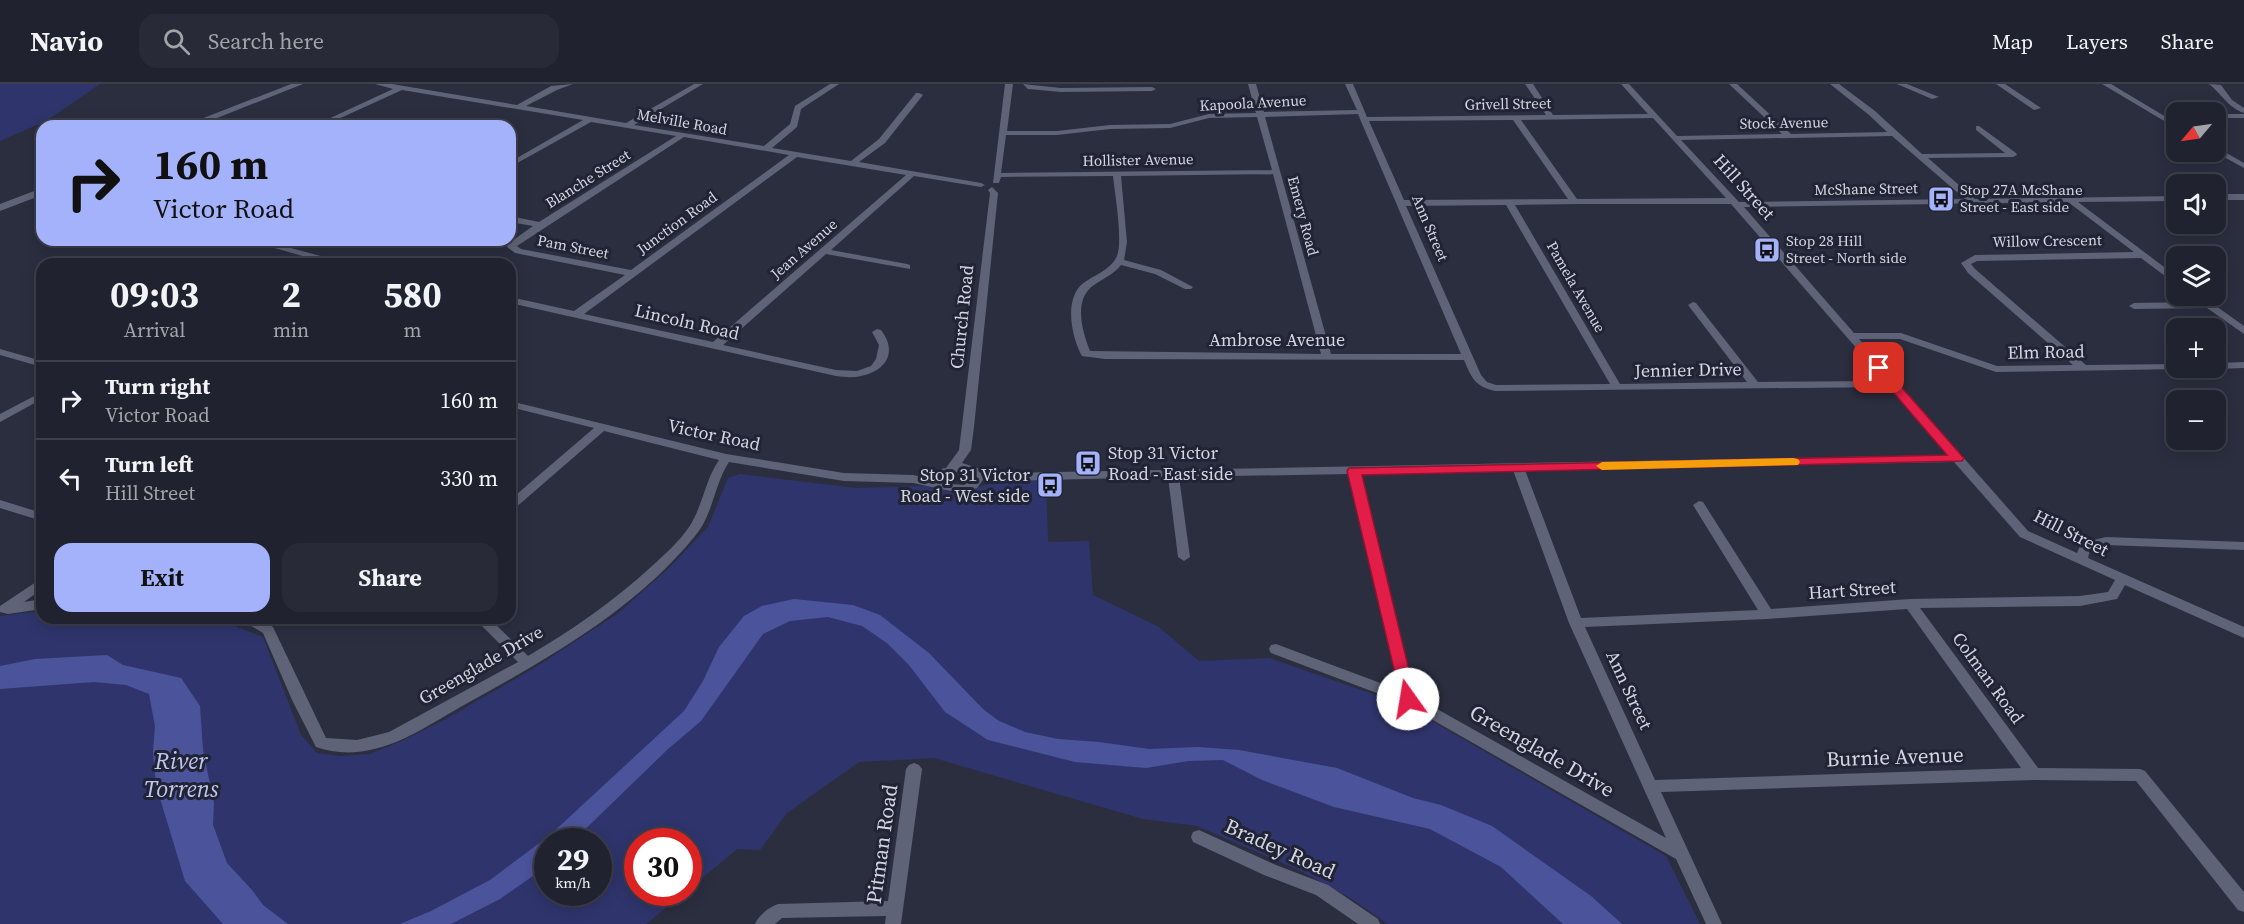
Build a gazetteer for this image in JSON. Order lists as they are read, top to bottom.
{
  "streets": {
    "street": [
      "Kapoola Avenue",
      "Grivell Street",
      "Melville Road",
      "Stock Avenue",
      "Hollister Avenue",
      "Blanche Street",
      "Hill Street",
      "McShane Street",
      "Emery Road",
      "Junction Road",
      "Ann Street",
      "Willow Crescent",
      "Pam Street",
      "Jean Avenue",
      "Pamela Avenue",
      "Church Road",
      "Lincoln Road",
      "Ambrose Avenue",
      "Elm Road",
      "Jennier Drive",
      "Victor Road",
      "Hart Street",
      "Greenglade Drive",
      "Colman Road",
      "Burnie Avenue",
      "Pitman Road",
      "Bradey Road"
    ]
  },
  "crossings": [
    ["Kapoola Avenue", "Grivell Street"],
    ["Kapoola Avenue", "Emery Road"],
    ["Kapoola Avenue", "Ann Street"],
    ["Kapoola Avenue", "Church Road"],
    ["Grivell Street", "Hill Street"],
    ["Grivell Street", "Ann Street"],
    ["Melville Road", "Hollister Avenue"],
    ["Melville Road", "Blanche Street"],
    ["Melville Road", "Junction Road"],
    ["Melville Road", "Jean Avenue"],
    ["Melville Road", "Church Road"],
    ["Stock Avenue", "Hill Street"],
    ["Hollister Avenue", "Emery Road"],
    ["Hollister Avenue", "Church Road"],
    ["Hill Street", "McShane Street"],
    ["Hill Street", "Elm Road"],
    ["Hill Street", "Jennier Drive"],
    ["Hill Street", "Hart Street"],
    ["McShane Street", "Ann Street"],
    ["McShane Street", "Pamela Avenue"],
    ["Emery Road", "Ambrose Avenue"],
    ["Junction Road", "Pam Street"],
    ["Junction Road", "Lincoln Road"],
    ["Ann Street", "Ambrose Avenue"],
    ["Ann Street", "Jennier Drive"],
    ["Ann Street", "Hart Street"],
    ["Ann Street", "Greenglade Drive"],
    ["Ann Street", "Burnie Avenue"],
    ["Willow Crescent", "Elm Road"],
    ["Jean Avenue", "Lincoln Road"],
    ["Pamela Avenue", "Jennier Drive"],
    ["Church Road", "Victor Road"],
    ["Victor Road", "Greenglade Drive"],
    ["Hart Street", "Colman Road"],
    ["Colman Road", "Burnie Avenue"]
  ],
  "water": ["River Torrens"],
  "places": {
    "bus stop": [
      "Stop 27A McShane Street - East side",
      "Stop 28 Hill Street - North side",
      "Stop 31 Victor Road - East side",
      "Stop 31 Victor Road - West side"
    ]
  },
  "north": "bottom left",
  "page": {
    "header": "Navio",
    "search": "Search here",
    "nav": ["Map", "Layers", "Share"],
    "map_buttons": ["+", "−"],
    "turn": ["160 m", "Victor Road"],
    "eta": [
      "09:03",
      "Arrival",
      "2",
      "min",
      "580",
      "m"
    ],
    "list": [
      {
        "name": "Turn right",
        "note": "Victor Road",
        "value": "160 m"
      },
      {
        "name": "Turn left",
        "note": "Hill Street",
        "value": "330 m"
      }
    ],
    "buttons": ["Exit", "Share"],
    "speed": "29 km/h",
    "limit": "30"
  }
}
